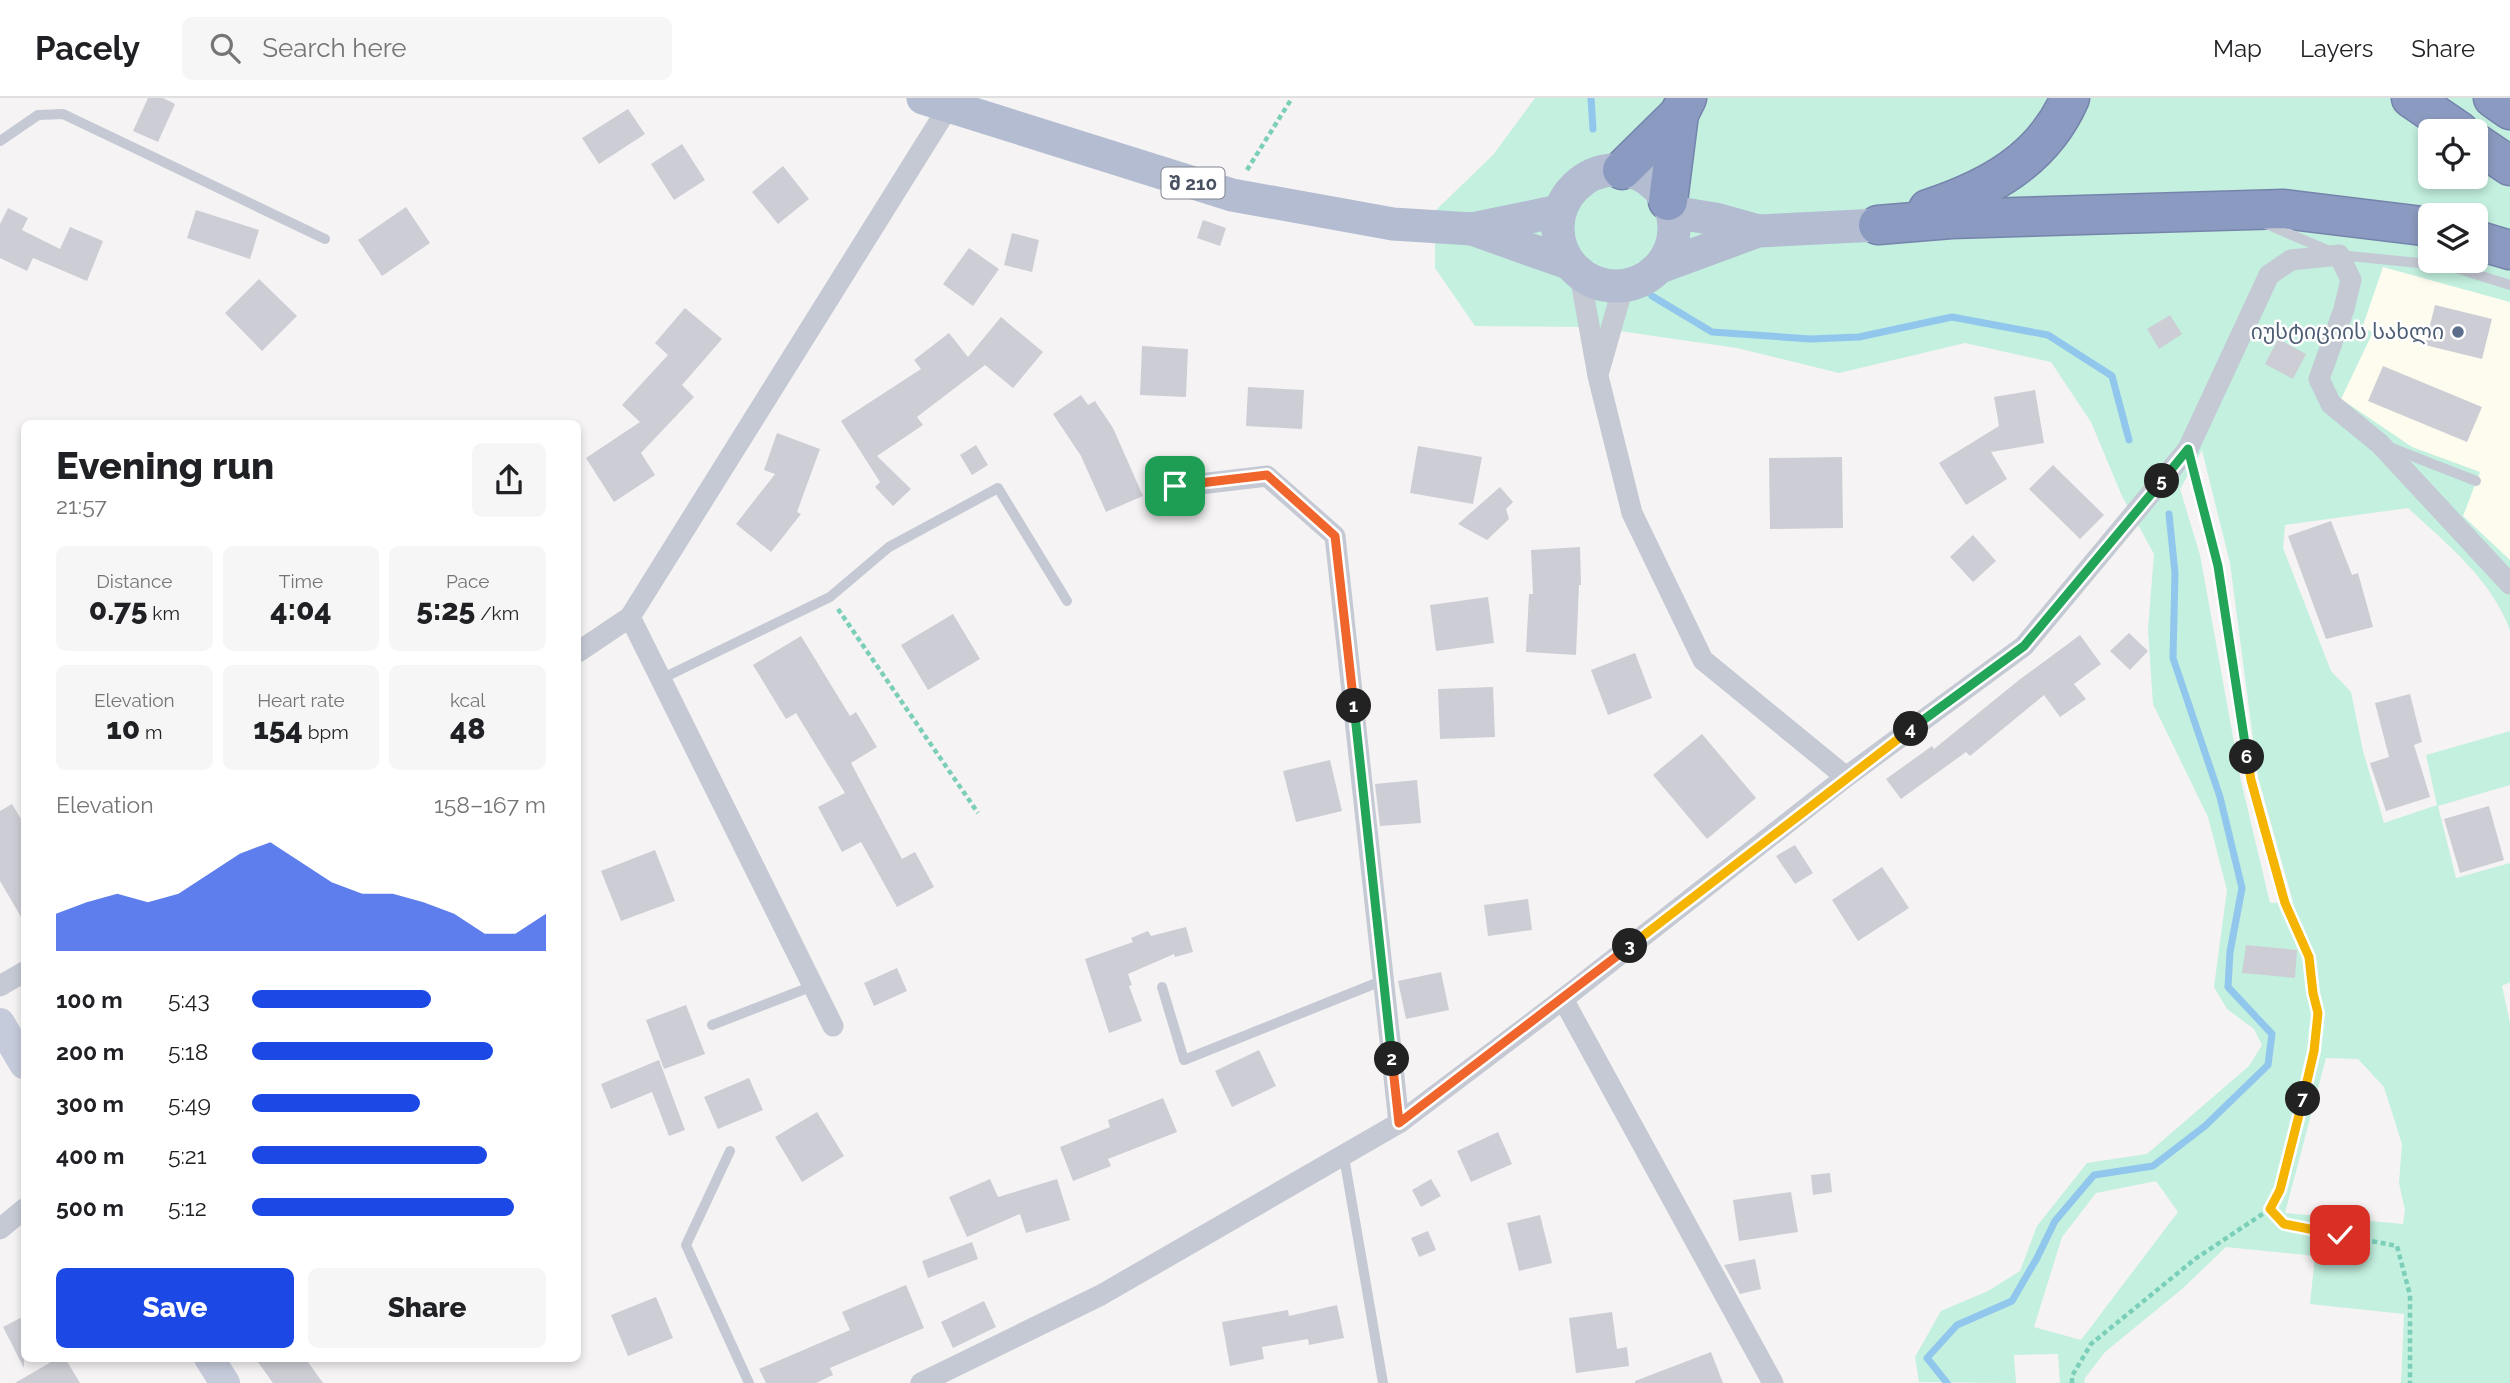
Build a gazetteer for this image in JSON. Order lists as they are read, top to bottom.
{
  "streets": {
    "main road": ["შ 210"]
  },
  "places": ["იუსტიციის სახლი"],
  "page": {
    "header": "Pacely",
    "search": "Search here",
    "nav": ["Map", "Layers", "Share"],
    "heading": ["Evening run", "21:57"],
    "pins": [
      "5",
      "1",
      "4",
      "6",
      "3",
      "2",
      "7"
    ],
    "stats": [
      ["Distance", "0.75 km"],
      ["Time", "4:04"],
      ["Pace", "5:25 /km"],
      ["Elevation", "10 m"],
      ["Heart rate", "154 bpm"],
      ["kcal", "48"]
    ],
    "chart": ["Elevation", "158–167 m"],
    "list": [
      {
        "name": "100 m",
        "note": "5:43"
      },
      {
        "name": "200 m",
        "note": "5:18"
      },
      {
        "name": "300 m",
        "note": "5:49"
      },
      {
        "name": "400 m",
        "note": "5:21"
      },
      {
        "name": "500 m",
        "note": "5:12"
      }
    ],
    "buttons": ["Save", "Share"]
  }
}
